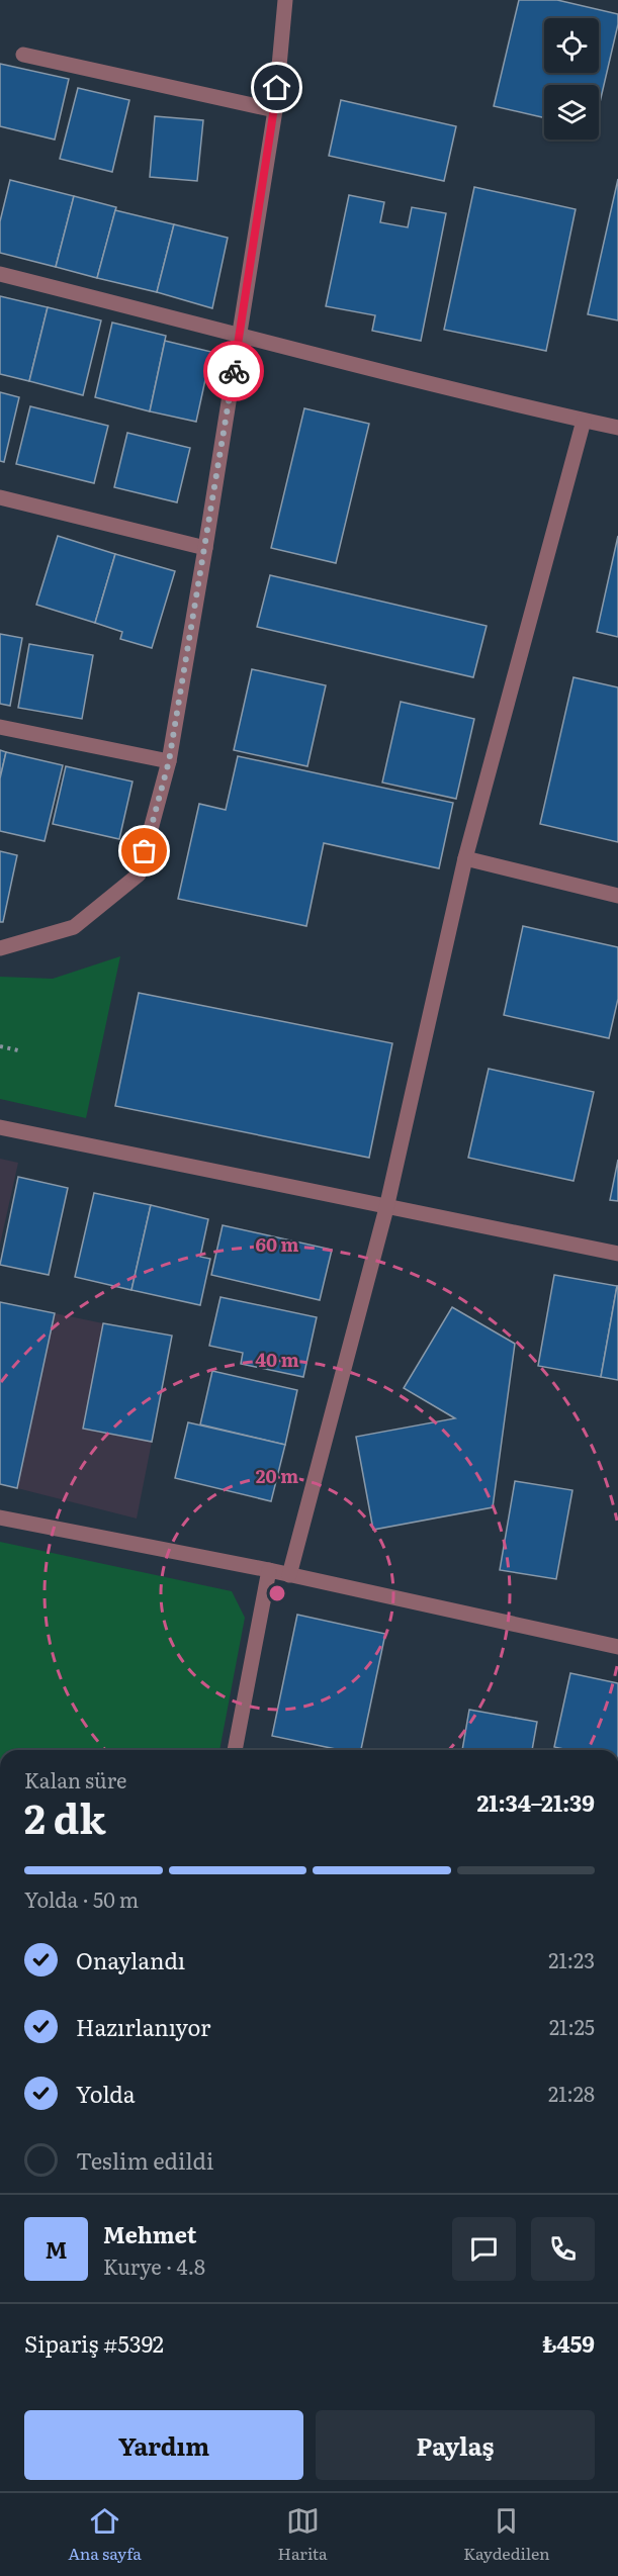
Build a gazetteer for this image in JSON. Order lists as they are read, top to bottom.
{
  "page": {
    "heading": ["2 dk", "Kalan süre", "21:34–21:39"],
    "panel": [
      "Mehmet",
      "Kurye · 4.8",
      "Sipariş #5392",
      "₺459"
    ],
    "bar": "Yolda · 50 m",
    "list": [
      ["Onaylandı", "21:23"],
      ["Hazırlanıyor", "21:25"],
      ["Yolda", "21:28"],
      "Teslim edildi"
    ],
    "round": "M",
    "buttons": ["Yardım", "Paylaş"],
    "tabs": ["Ana sayfa", "Harita", "Kaydedilen"]
  },
  "rings": ["60 m", "40 m", "20 m"]
}
